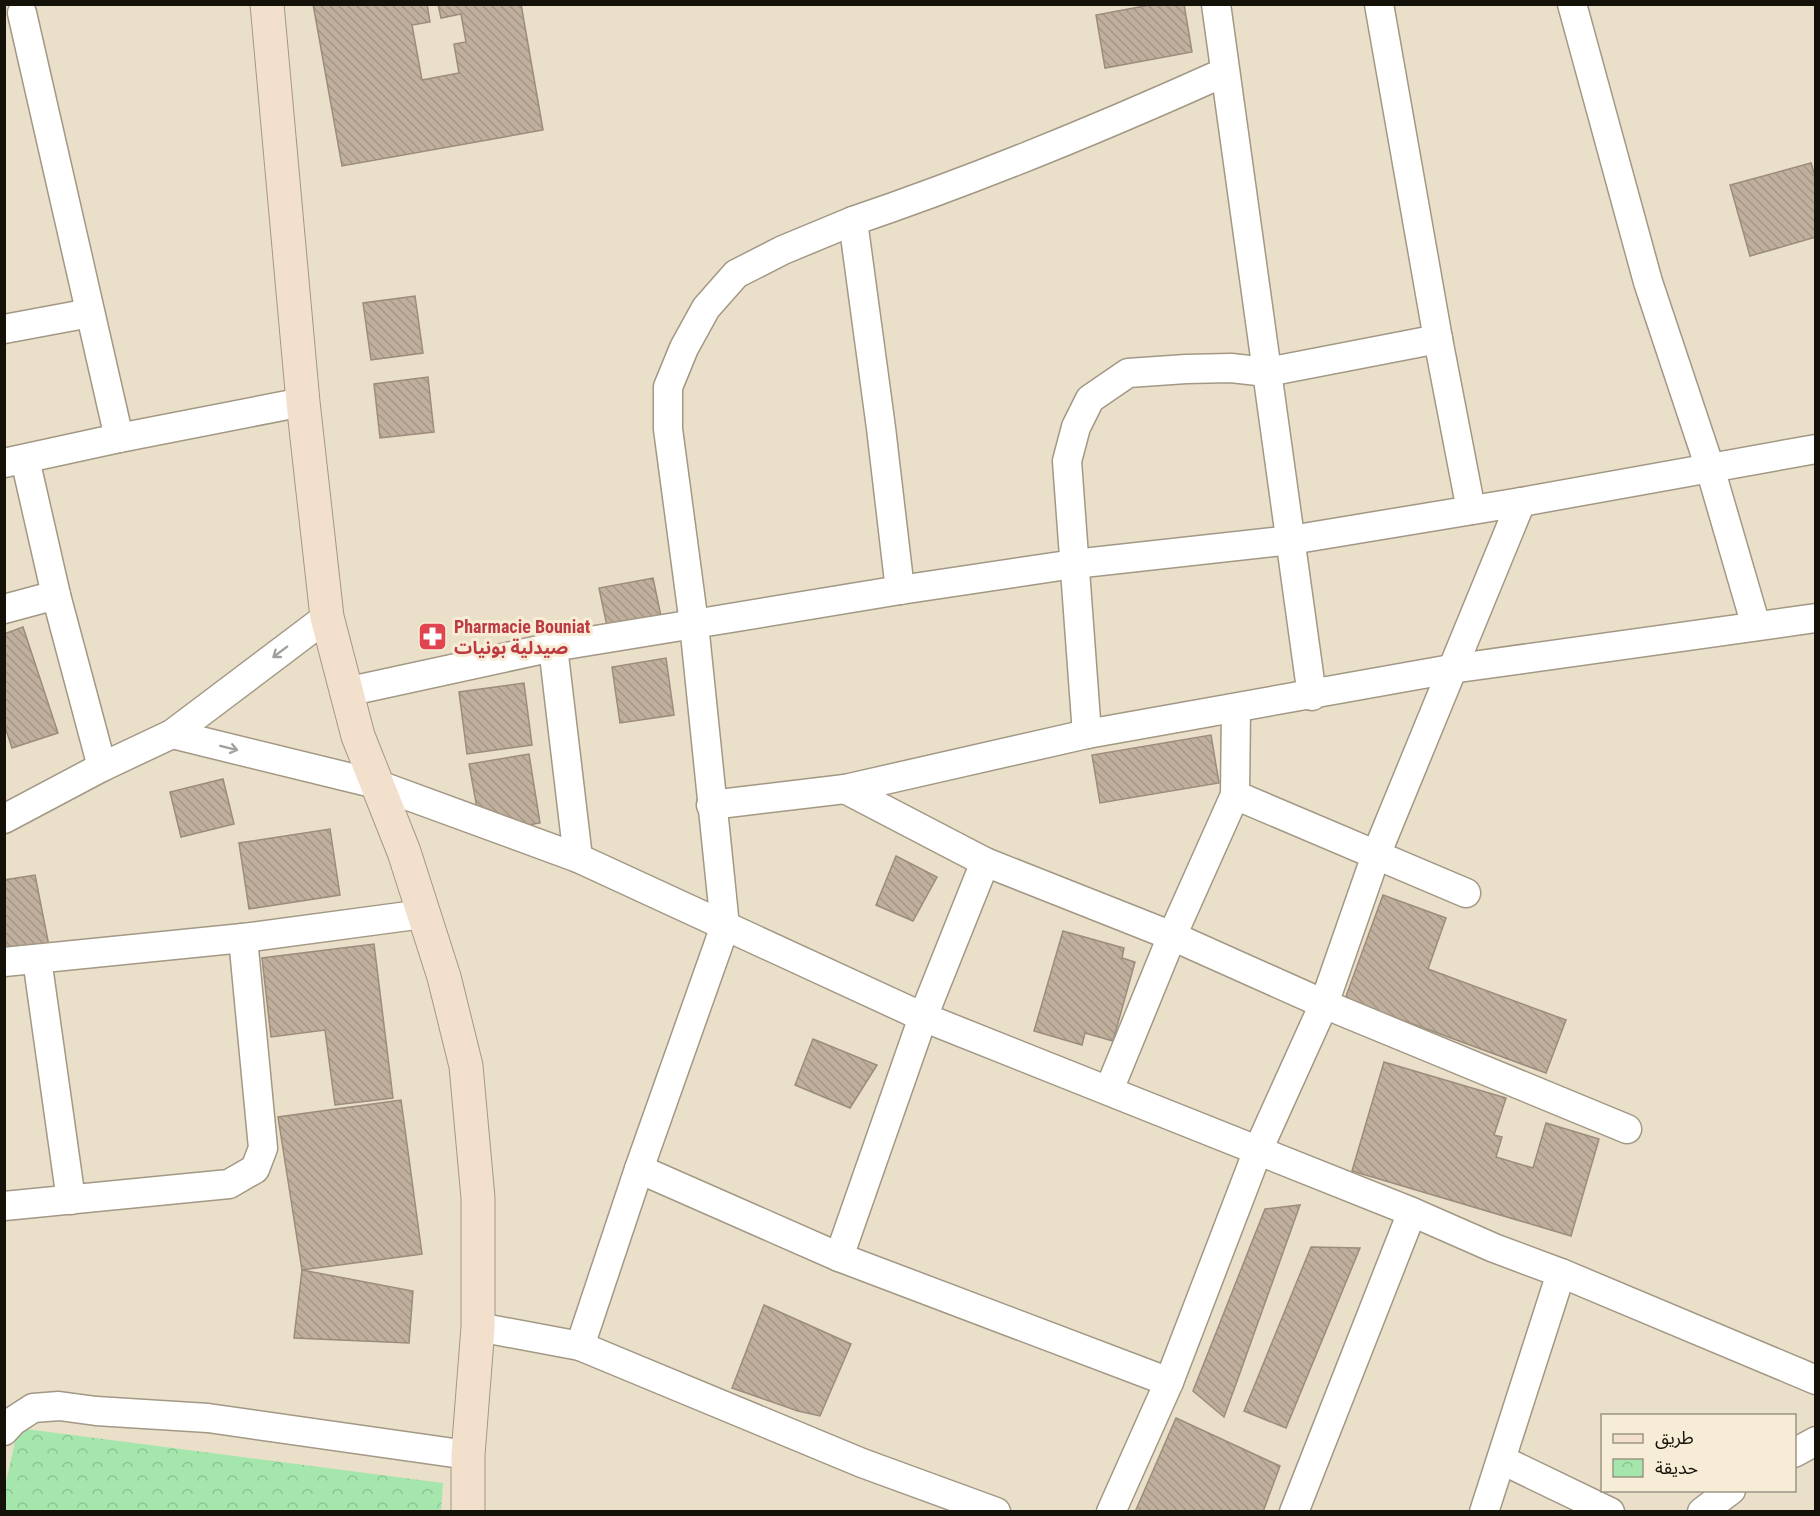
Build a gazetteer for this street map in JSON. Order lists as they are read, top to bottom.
{
  "places": {
    "pharmacy": ["Pharmacie Bouniat صيدلية بونيات"]
  },
  "legend": ["طريق", "حديقة"]
}
